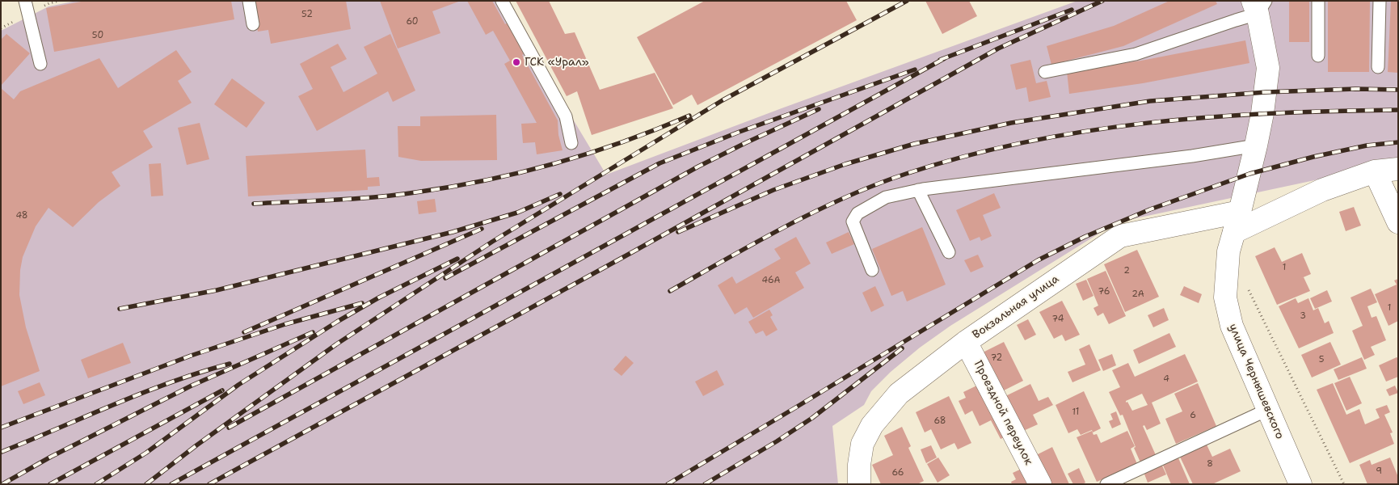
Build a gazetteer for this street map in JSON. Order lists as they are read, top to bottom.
{
  "streets": {
    "street": ["Вокзальная улица", "улица Чернышевского", "Проездной переулок"]
  },
  "crossings": [
    ["Вокзальная улица", "улица Чернышевского"],
    ["Вокзальная улица", "Проездной переулок"]
  ],
  "places": ["ГСК «Урал»"],
  "house_numbers": [
    "52",
    "60",
    "50",
    "48",
    "1",
    "2",
    "46А",
    "76",
    "2А",
    "1",
    "3",
    "74",
    "72",
    "5",
    "4",
    "11",
    "6",
    "68",
    "8",
    "9",
    "66"
  ]
}
